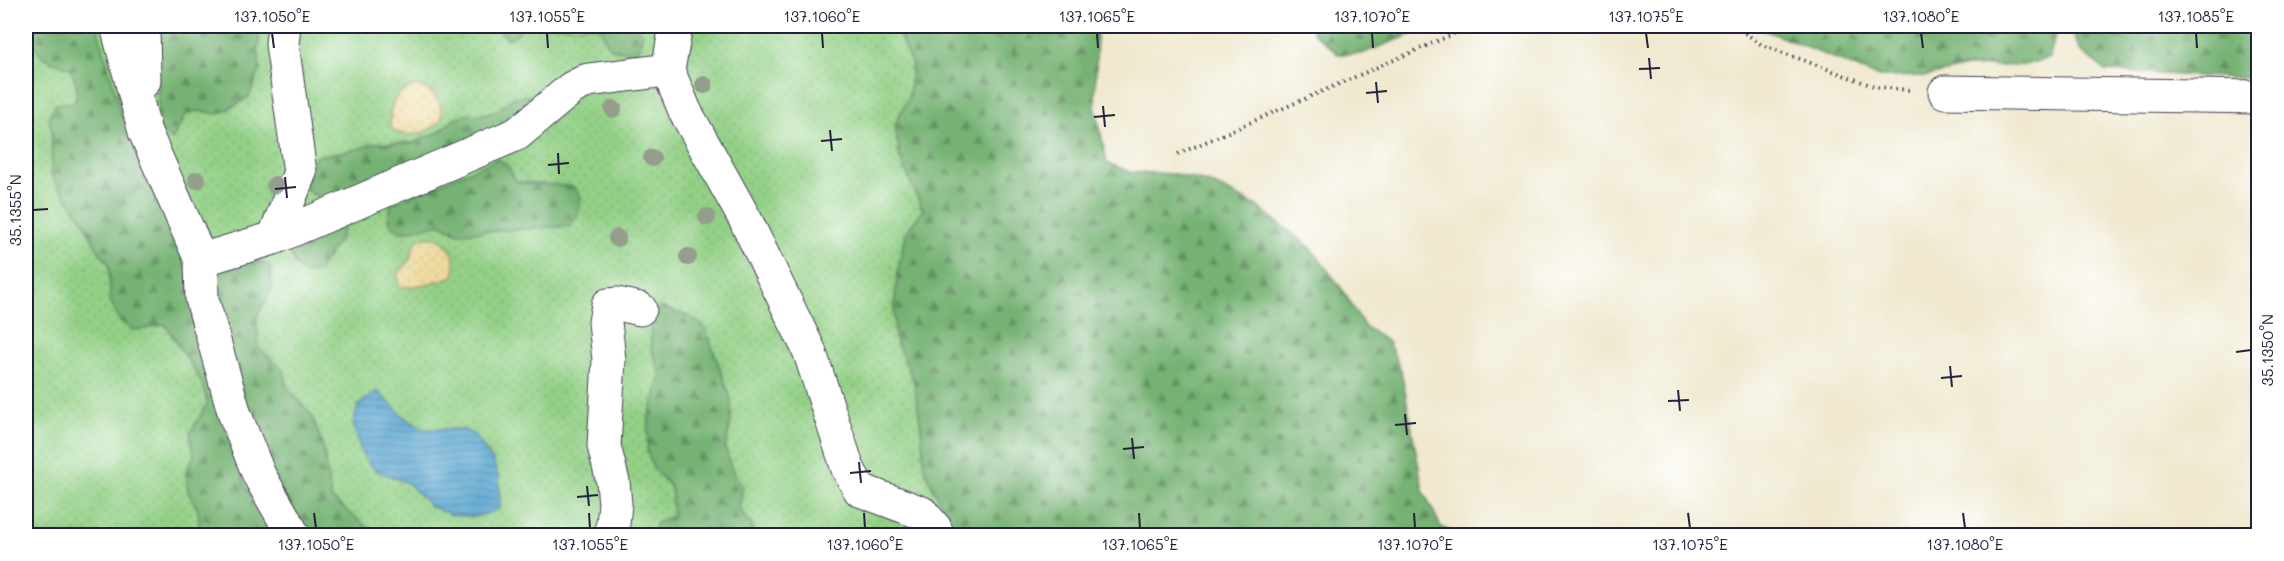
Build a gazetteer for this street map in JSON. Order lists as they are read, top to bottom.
{
  "coordinates": [
    "137.1050°E",
    "137.1055°E",
    "137.1060°E",
    "137.1065°E",
    "137.1070°E",
    "137.1075°E",
    "137.1080°E",
    "137.1085°E",
    "35.1355°N",
    "35.1350°N"
  ]
}
